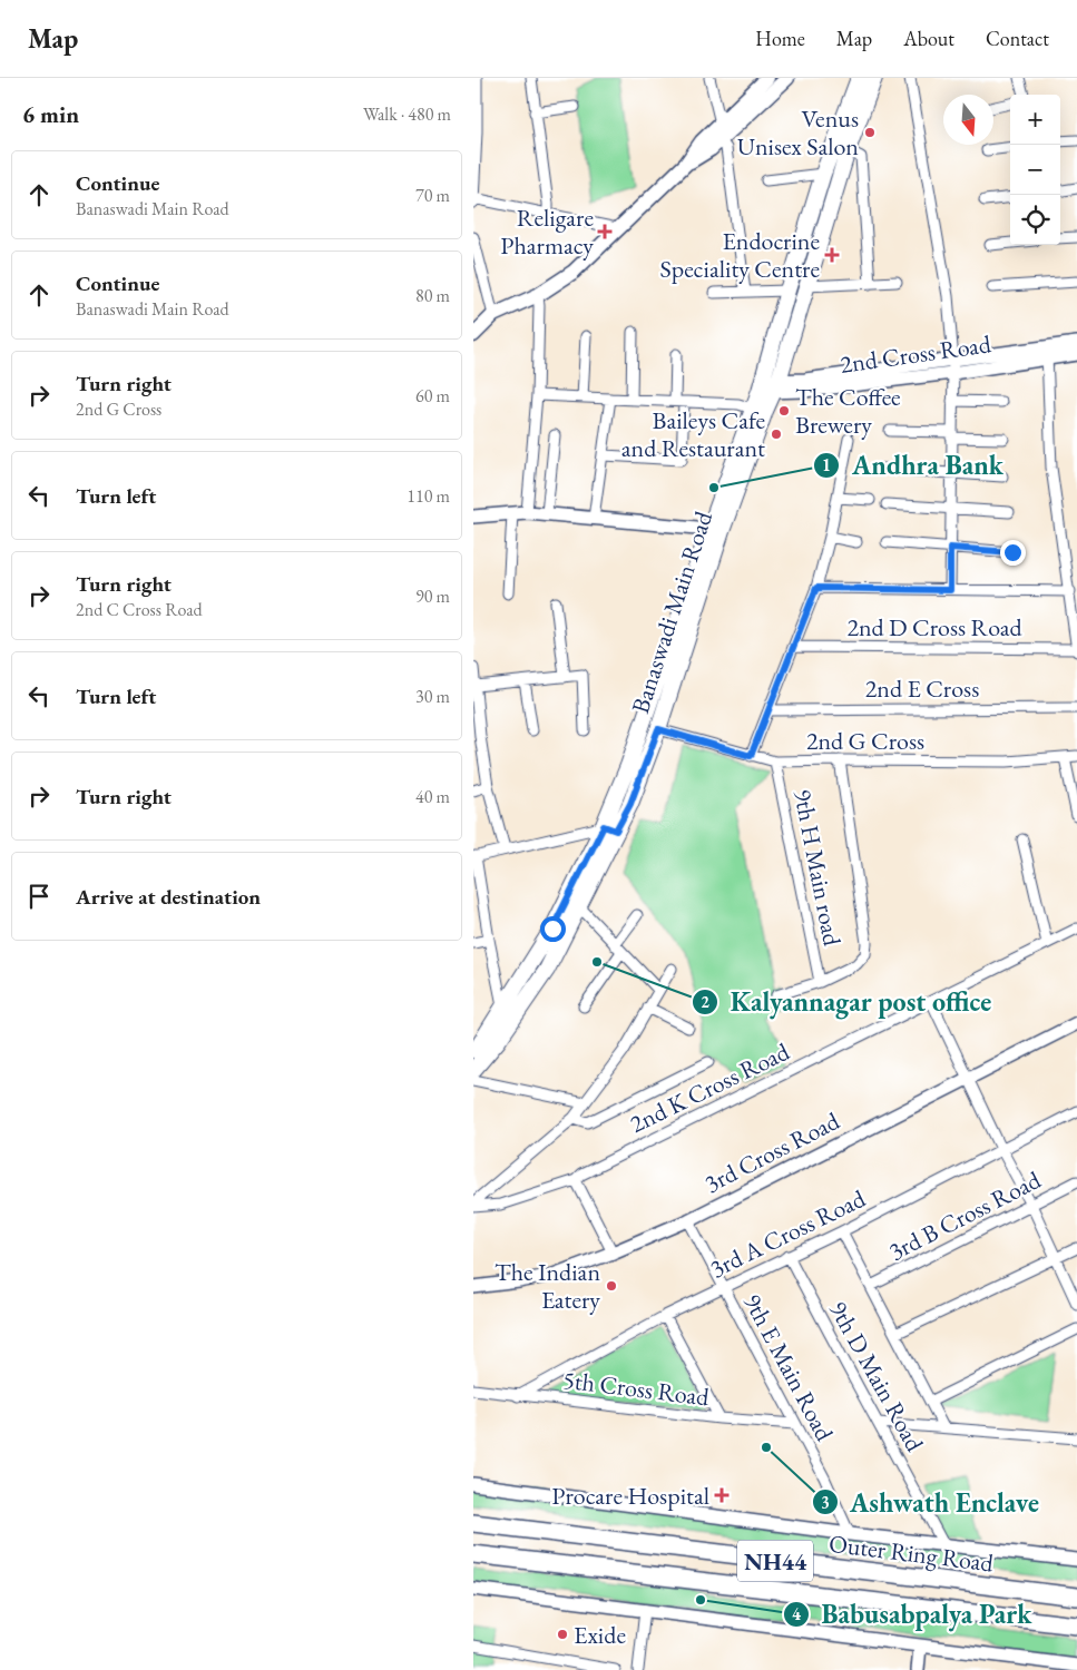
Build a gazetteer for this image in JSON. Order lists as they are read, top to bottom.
{
  "streets": {
    "highway": ["Outer Ring Road", "NH44"],
    "main road": ["Banaswadi Main Road"],
    "street": [
      "2nd Cross Road",
      "2nd D Cross Road",
      "2nd E Cross",
      "2nd G Cross",
      "9th H Main road",
      "2nd K Cross Road",
      "3rd Cross Road",
      "3rd B Cross Road",
      "3rd A Cross Road",
      "9th E Main Road",
      "9th D Main Road",
      "5th Cross Road"
    ]
  },
  "crossings": [
    ["2nd Cross Road", "Banaswadi Main Road"],
    ["Banaswadi Main Road", "2nd G Cross"],
    ["2nd G Cross", "9th H Main road"],
    ["3rd Cross Road", "9th E Main Road"],
    ["3rd A Cross Road", "9th E Main Road"],
    ["3rd A Cross Road", "9th D Main Road"],
    ["3rd A Cross Road", "5th Cross Road"],
    ["9th E Main Road", "5th Cross Road"]
  ],
  "places": {
    "other": [
      "Venus Unisex Salon",
      "The Coffee Brewery",
      "Baileys Cafe and Restaurant",
      "Andhra Bank",
      "Kalyannagar post office",
      "The Indian Eatery",
      "Ashwath Enclave",
      "Babusabpalya Park",
      "Exide"
    ],
    "health": ["Religare Pharmacy", "Endocrine Speciality Centre", "Procare Hospital"]
  },
  "north": "bottom",
  "page": {
    "header": "Map",
    "nav": [
      "Home",
      "Map",
      "About",
      "Contact"
    ],
    "heading": ["6 min", "Walk · 480 m"],
    "map_buttons": ["+", "−"],
    "list": [
      ["Continue", "Banaswadi Main Road", "70 m"],
      ["Continue", "Banaswadi Main Road", "80 m"],
      ["Turn right", "2nd G Cross", "60 m"],
      ["Turn left", "110 m"],
      ["Turn right", "2nd C Cross Road", "90 m"],
      ["Turn left", "30 m"],
      ["Turn right", "40 m"],
      "Arrive at destination"
    ]
  }
}
